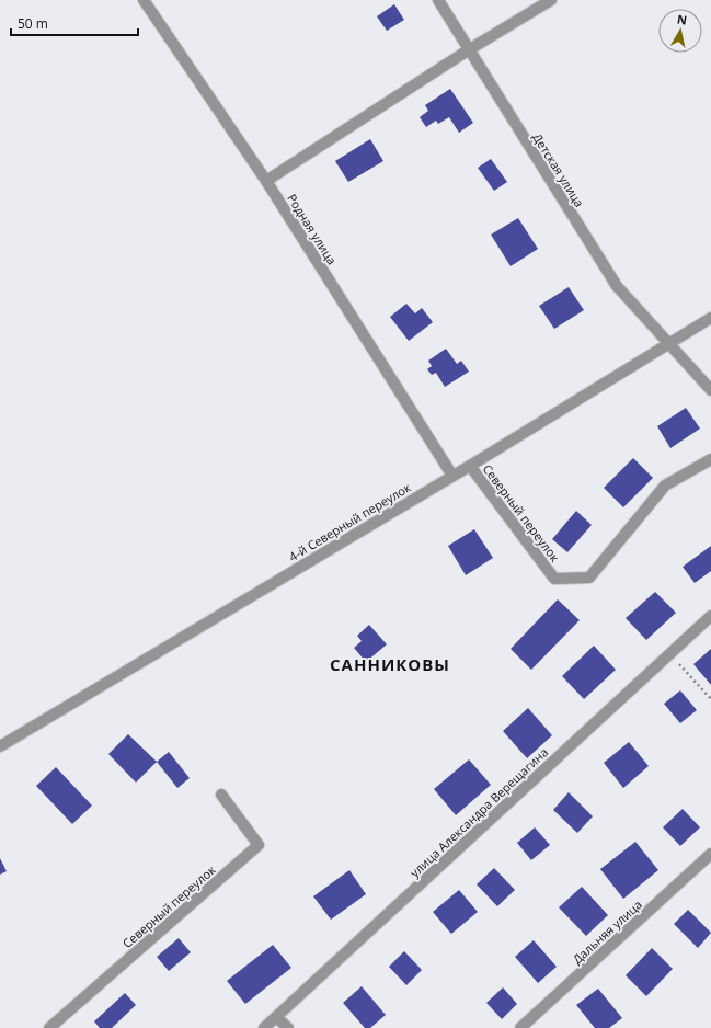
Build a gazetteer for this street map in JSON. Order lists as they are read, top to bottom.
{
  "streets": {
    "street": [
      "Детская улица",
      "Родная улица",
      "Северный переулок",
      "4-й Северный переулок",
      "улица Александра Верещагина",
      "Дальняя улица"
    ]
  },
  "crossings": [
    ["Детская улица", "4-й Северный переулок"],
    ["Родная улица", "4-й Северный переулок"],
    ["Северный переулок", "4-й Северный переулок"]
  ],
  "districts": ["САННИКОВЫ"],
  "scale_bar": "50 m",
  "north": "top"
}
